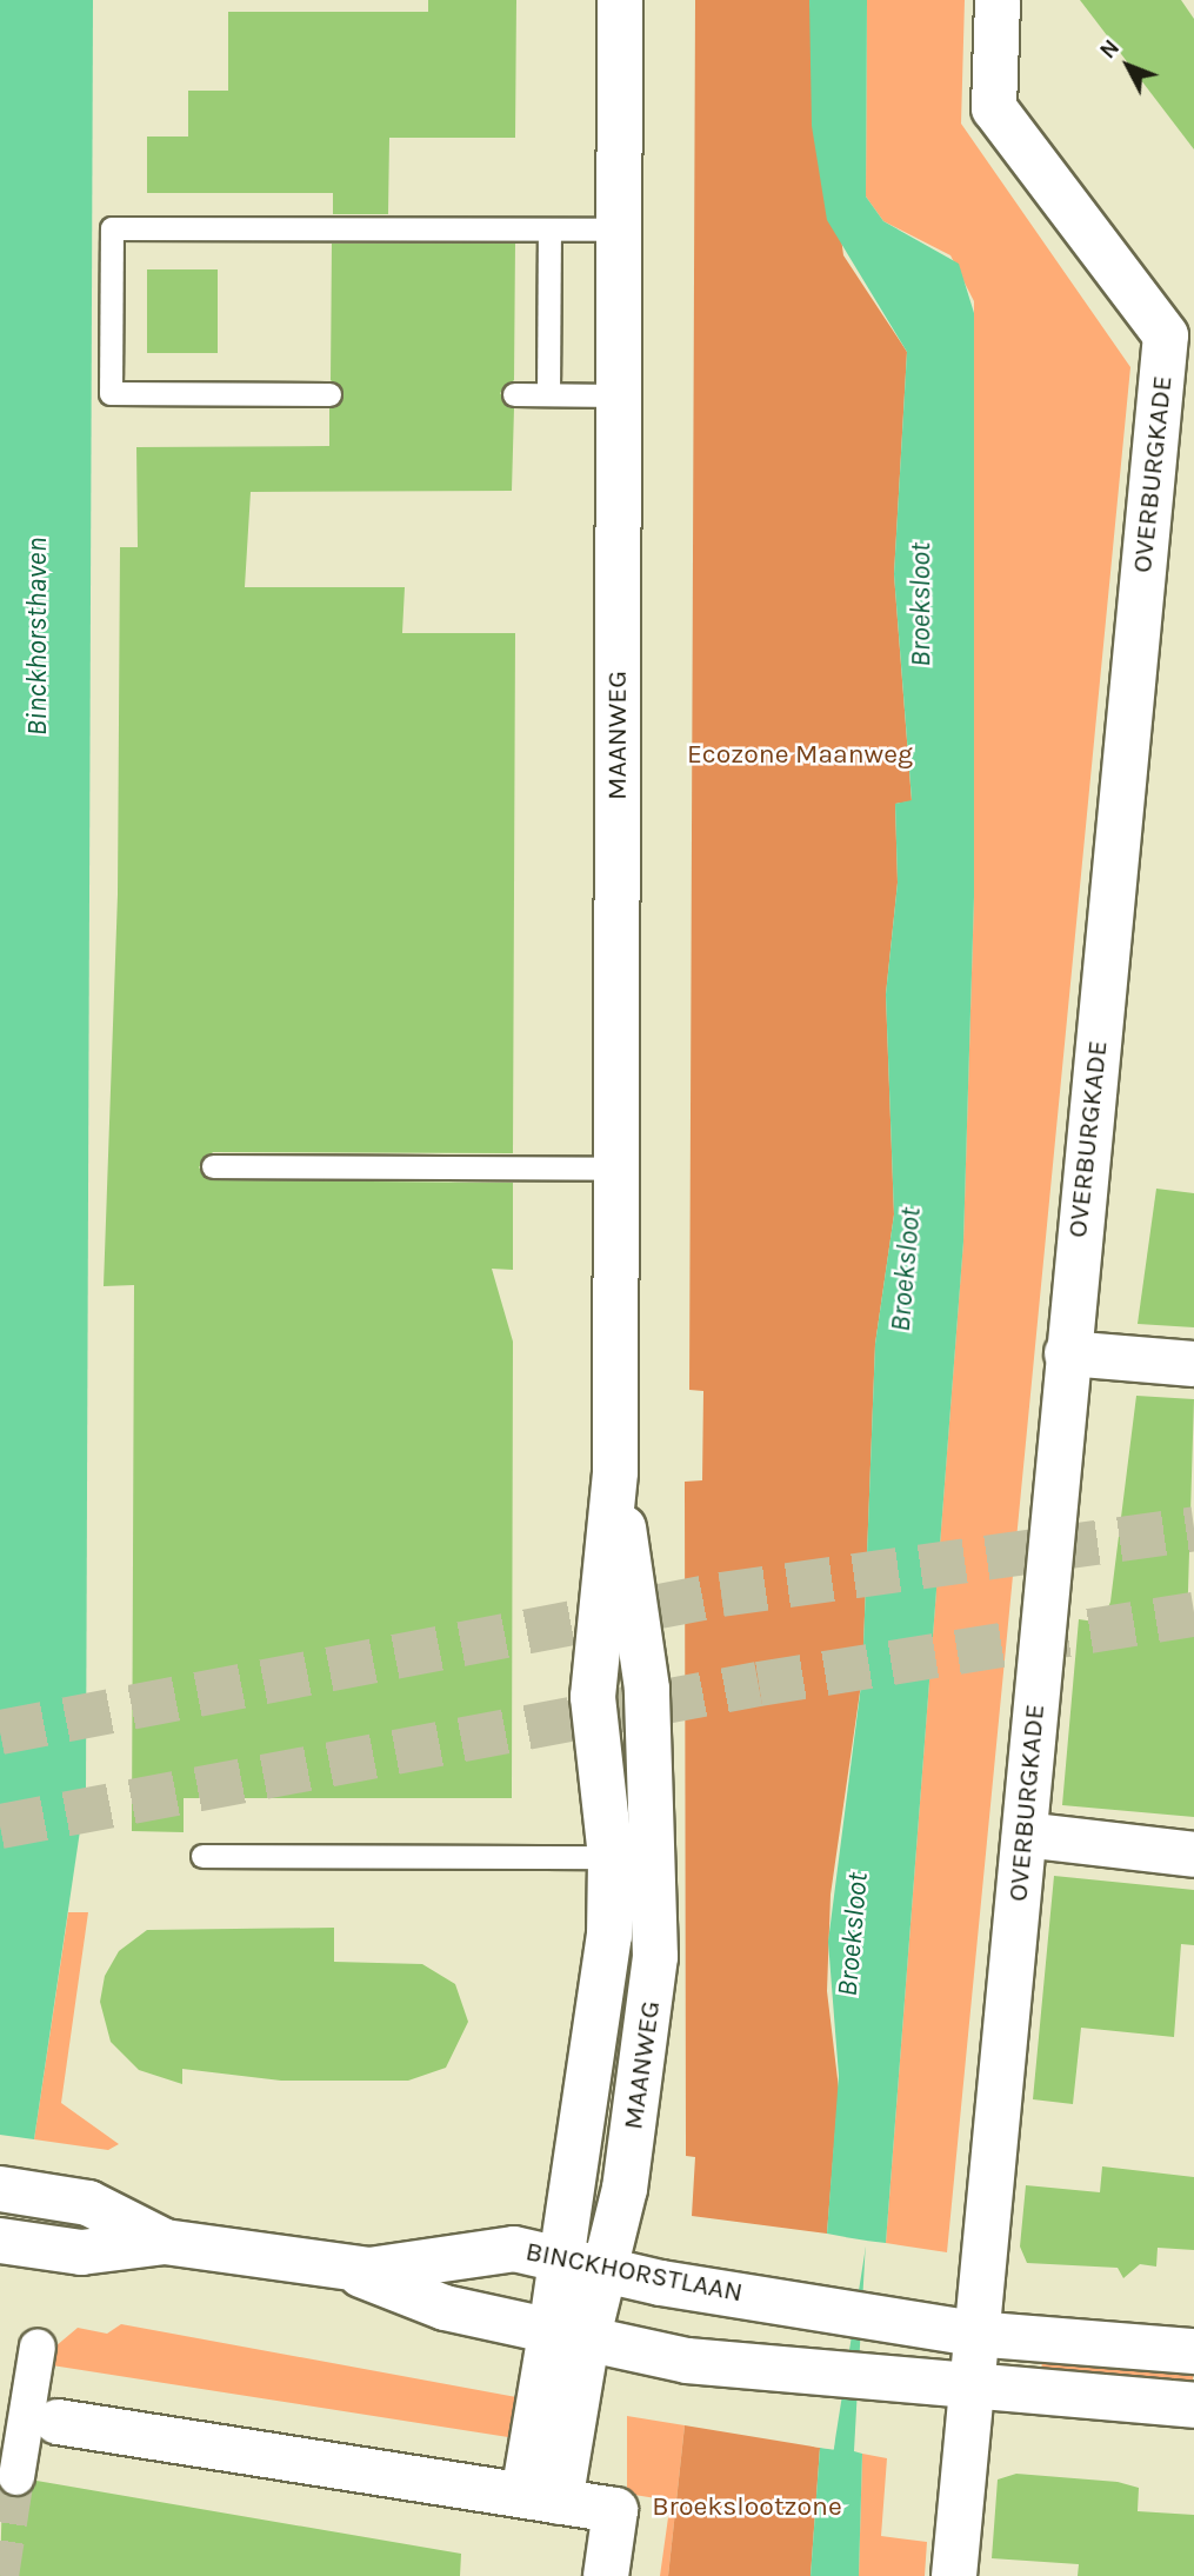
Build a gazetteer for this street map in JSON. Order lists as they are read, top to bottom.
{
  "streets": {
    "street": ["OVERBURGKADE", "MAANWEG", "BINCKHORSTLAAN"]
  },
  "crossings": [
    ["OVERBURGKADE", "BINCKHORSTLAAN"],
    ["MAANWEG", "BINCKHORSTLAAN"]
  ],
  "water": ["Broeksloot", "Binckhorsthaven"],
  "parks": ["Ecozone Maanweg", "Broekslootzone"],
  "north": "top left"
}
